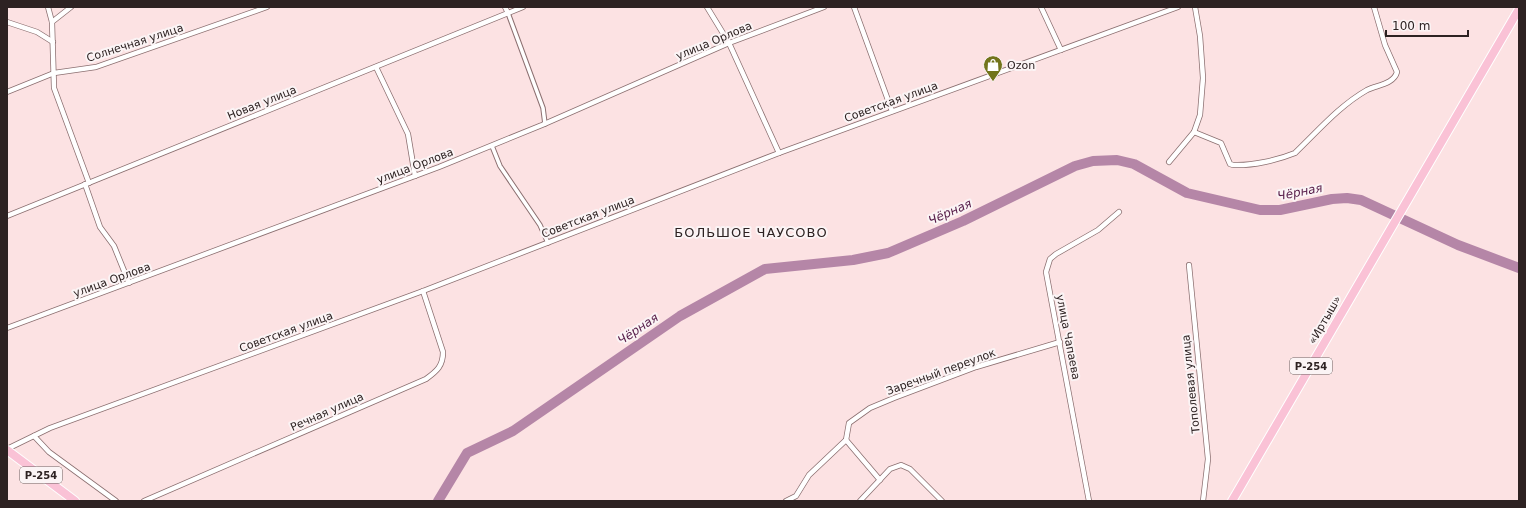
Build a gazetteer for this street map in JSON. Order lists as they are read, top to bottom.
{
  "streets": {
    "highway": ["«Иртыш»", "Р-254"],
    "street": [
      "улица Орлова",
      "Солнечная улица",
      "Советская улица",
      "Новая улица",
      "улица Чапаева",
      "Заречный переулок",
      "Тополевая улица",
      "Речная улица"
    ]
  },
  "crossings": [
    ["Советская улица", "Р-254"],
    ["Советская улица", "Речная улица"],
    ["улица Чапаева", "Заречный переулок"]
  ],
  "districts": ["БОЛЬШОЕ ЧАУСОВО"],
  "water": ["Чёрная"],
  "places": {
    "shop": ["Ozon"]
  },
  "scale_bar": "100 m"
}
